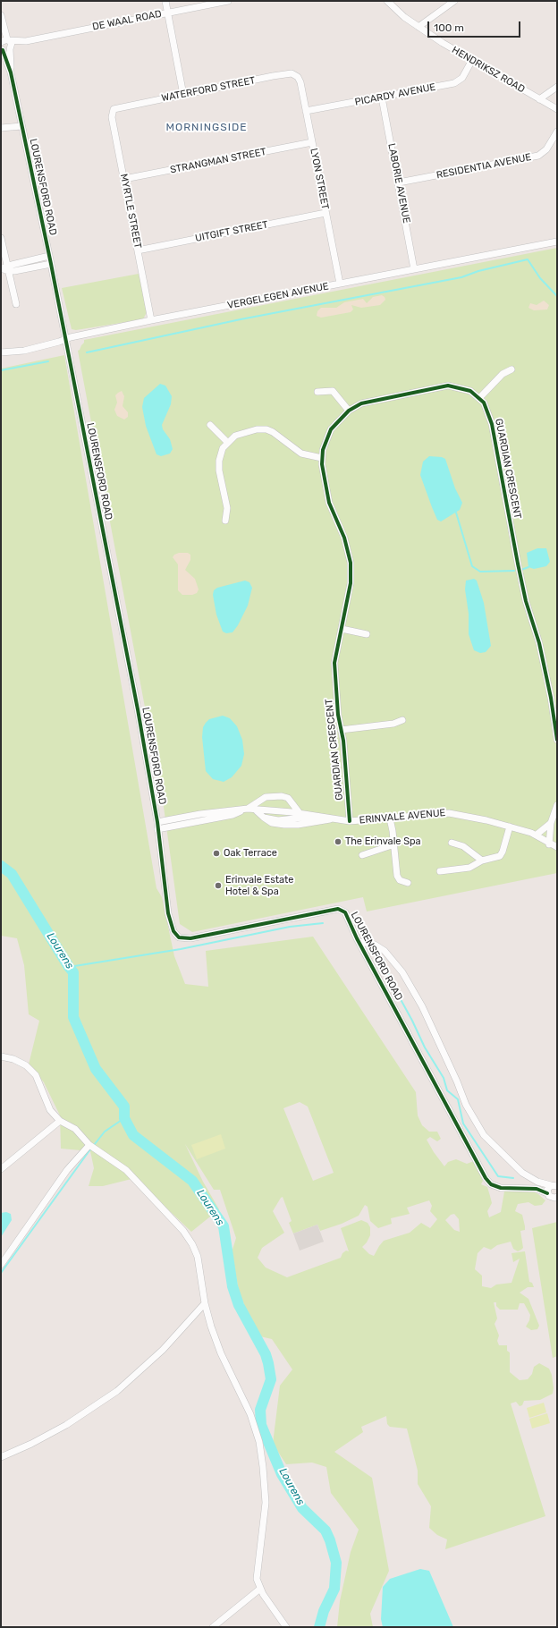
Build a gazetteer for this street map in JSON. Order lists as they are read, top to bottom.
{
  "streets": {
    "street": [
      "DE WAAL ROAD",
      "HENDRIKSZ ROAD",
      "WATERFORD STREET",
      "PICARDY AVENUE",
      "STRANGMAN STREET",
      "RESIDENTIA AVENUE",
      "LYON STREET",
      "LABORIE AVENUE",
      "LOURENSFORD ROAD",
      "MYRTLE STREET",
      "UITGIFT STREET",
      "VERGELEGEN AVENUE",
      "GUARDIAN CRESCENT",
      "ERINVALE AVENUE"
    ]
  },
  "crossings": [
    ["DE WAAL ROAD", "LOURENSFORD ROAD"],
    ["HENDRIKSZ ROAD", "PICARDY AVENUE"],
    ["WATERFORD STREET", "LYON STREET"],
    ["WATERFORD STREET", "MYRTLE STREET"],
    ["PICARDY AVENUE", "LYON STREET"],
    ["PICARDY AVENUE", "LABORIE AVENUE"],
    ["STRANGMAN STREET", "LYON STREET"],
    ["STRANGMAN STREET", "MYRTLE STREET"],
    ["RESIDENTIA AVENUE", "LABORIE AVENUE"],
    ["LYON STREET", "UITGIFT STREET"],
    ["LYON STREET", "VERGELEGEN AVENUE"],
    ["LABORIE AVENUE", "VERGELEGEN AVENUE"],
    ["LOURENSFORD ROAD", "VERGELEGEN AVENUE"],
    ["LOURENSFORD ROAD", "ERINVALE AVENUE"],
    ["MYRTLE STREET", "UITGIFT STREET"],
    ["MYRTLE STREET", "VERGELEGEN AVENUE"],
    ["GUARDIAN CRESCENT", "ERINVALE AVENUE"]
  ],
  "districts": ["MORNINGSIDE"],
  "water": ["Lourens"],
  "places": ["The Erinvale Spa", "Oak Terrace", "Erinvale Estate Hotel & Spa"],
  "scale_bar": "100 m"
}
